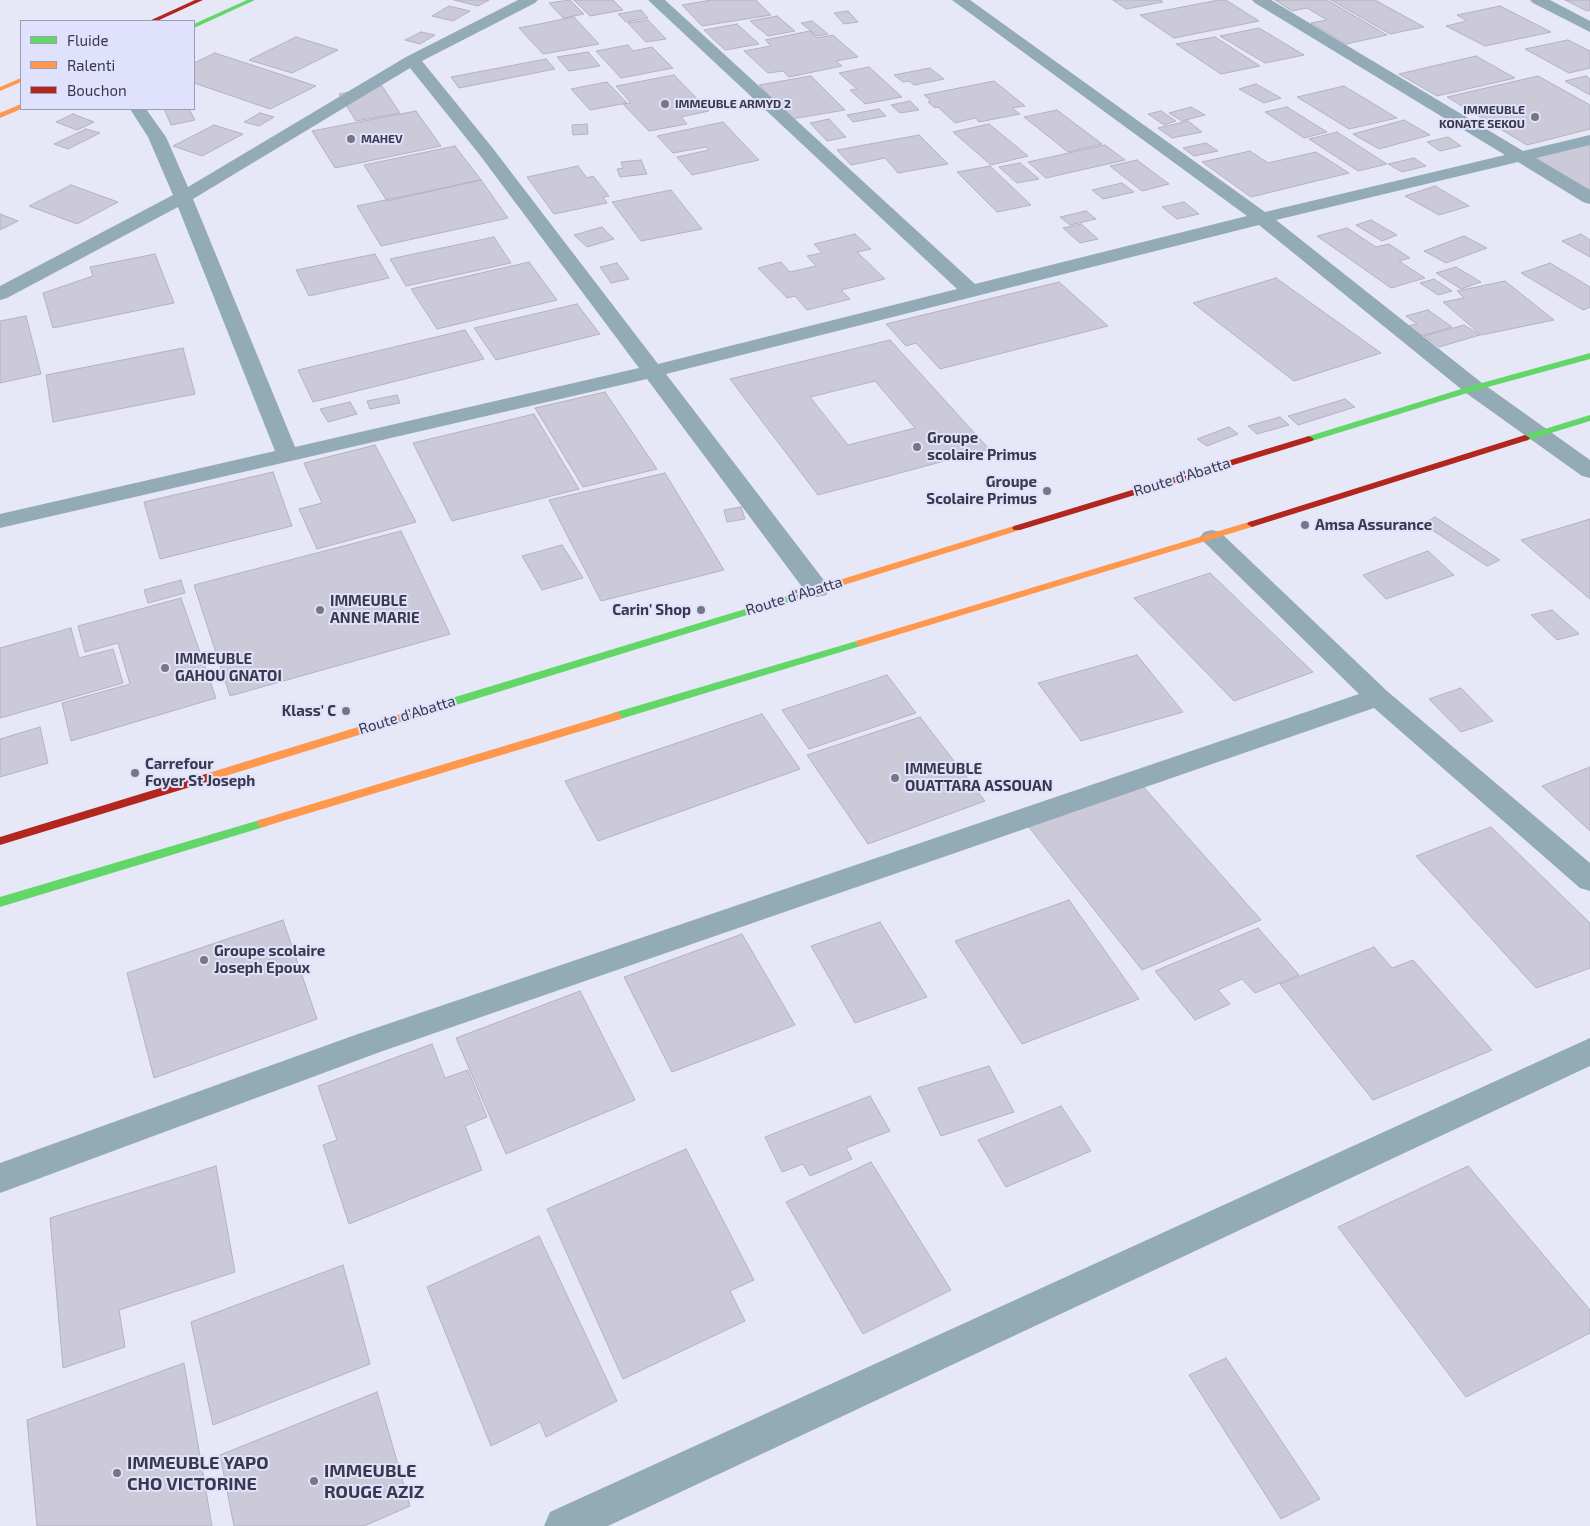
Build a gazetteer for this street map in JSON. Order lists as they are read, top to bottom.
{
  "streets": {
    "street": ["Route d'Abatta"]
  },
  "places": [
    "IMMEUBLE ARMYD 2",
    "IMMEUBLE KONATE SEKOU",
    "MAHEV",
    "Groupe scolaire Primus",
    "Groupe Scolaire Primus",
    "Amsa Assurance",
    "IMMEUBLE ANNE MARIE",
    "Carin' Shop",
    "IMMEUBLE GAHOU GNATOI",
    "Klass' C",
    "Carrefour Foyer St Joseph",
    "IMMEUBLE OUATTARA ASSOUAN",
    "Groupe scolaire Joseph Epoux",
    "IMMEUBLE YAPO CHO VICTORINE",
    "IMMEUBLE ROUGE AZIZ"
  ],
  "legend": ["Fluide", "Ralenti", "Bouchon"]
}
